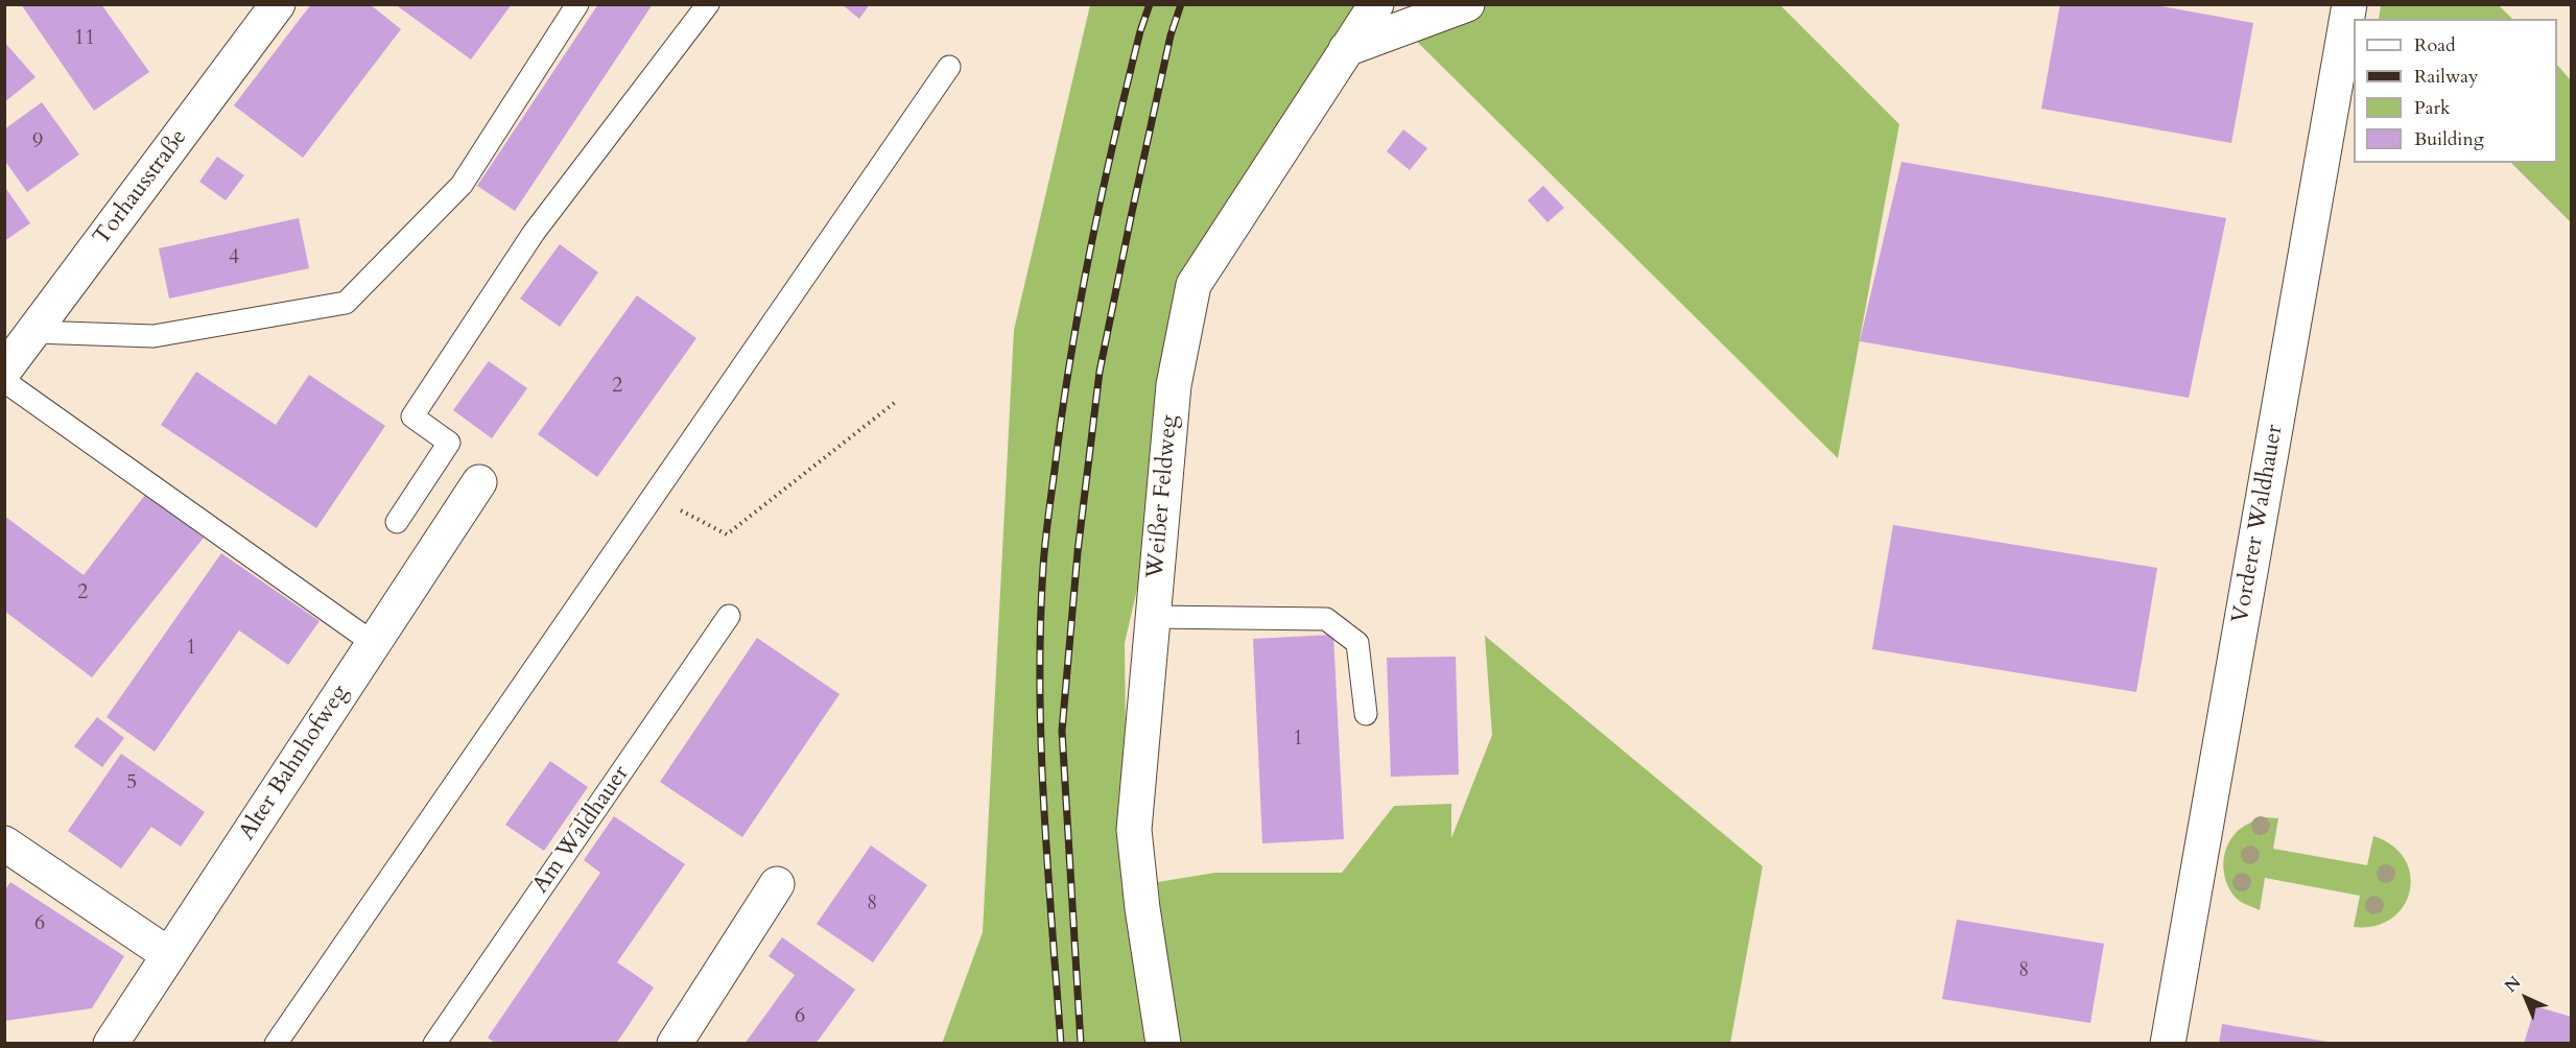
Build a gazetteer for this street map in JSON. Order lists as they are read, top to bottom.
{
  "streets": {
    "street": [
      "Torhausstraße",
      "Weißer Feldweg",
      "Vorderer Waldhauer",
      "Alter Bahnhofweg"
    ],
    "lane": ["Am Waldhauer"]
  },
  "house_numbers": [
    "11",
    "9",
    "4",
    "2",
    "2",
    "1",
    "1",
    "5",
    "8",
    "6",
    "8",
    "6"
  ],
  "legend": [
    "Road",
    "Railway",
    "Park",
    "Building"
  ],
  "north": "top left"
}
